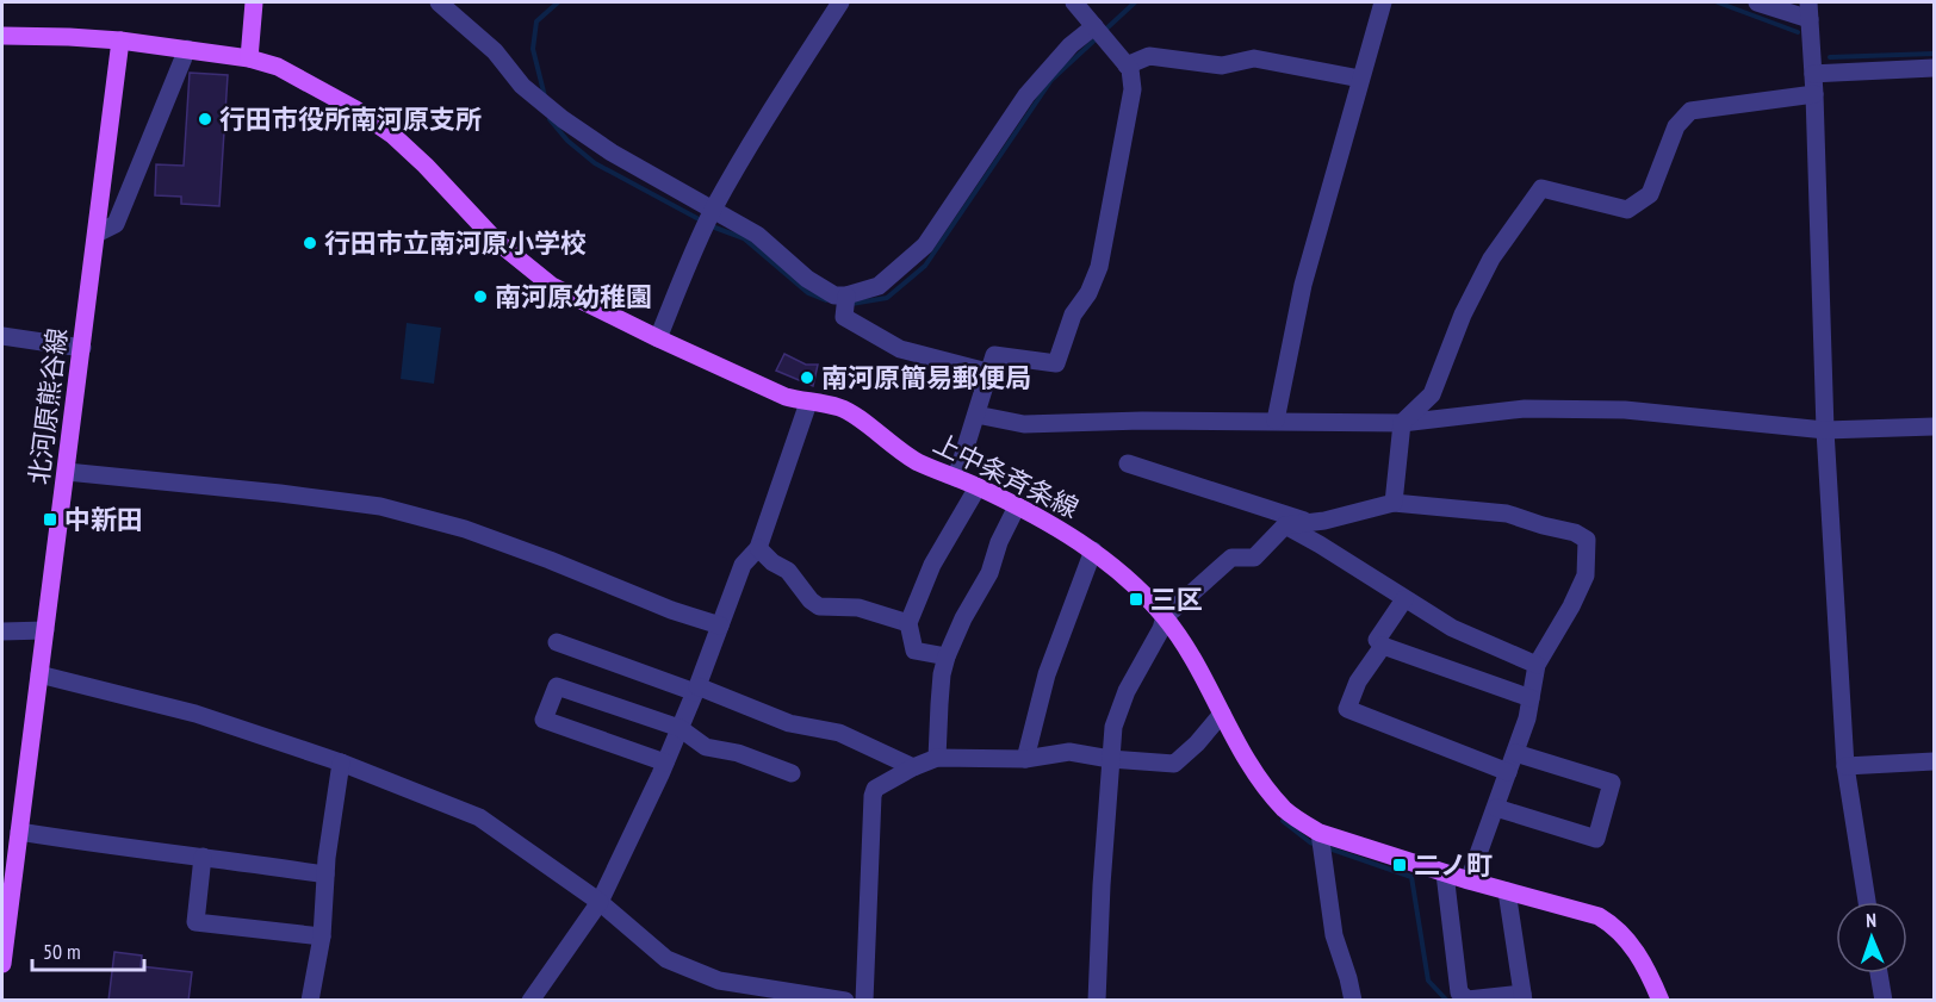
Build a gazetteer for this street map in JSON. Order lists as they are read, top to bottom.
{
  "streets": {
    "main road": ["北河原熊谷線", "上中条斉条線"]
  },
  "places": {
    "other": [
      "行田市役所南河原支所",
      "行田市立南河原小学校",
      "南河原幼稚園",
      "南河原簡易郵便局"
    ],
    "transit": ["中新田", "三区", "二ノ町"]
  },
  "scale_bar": "50 m",
  "north": "top"
}
